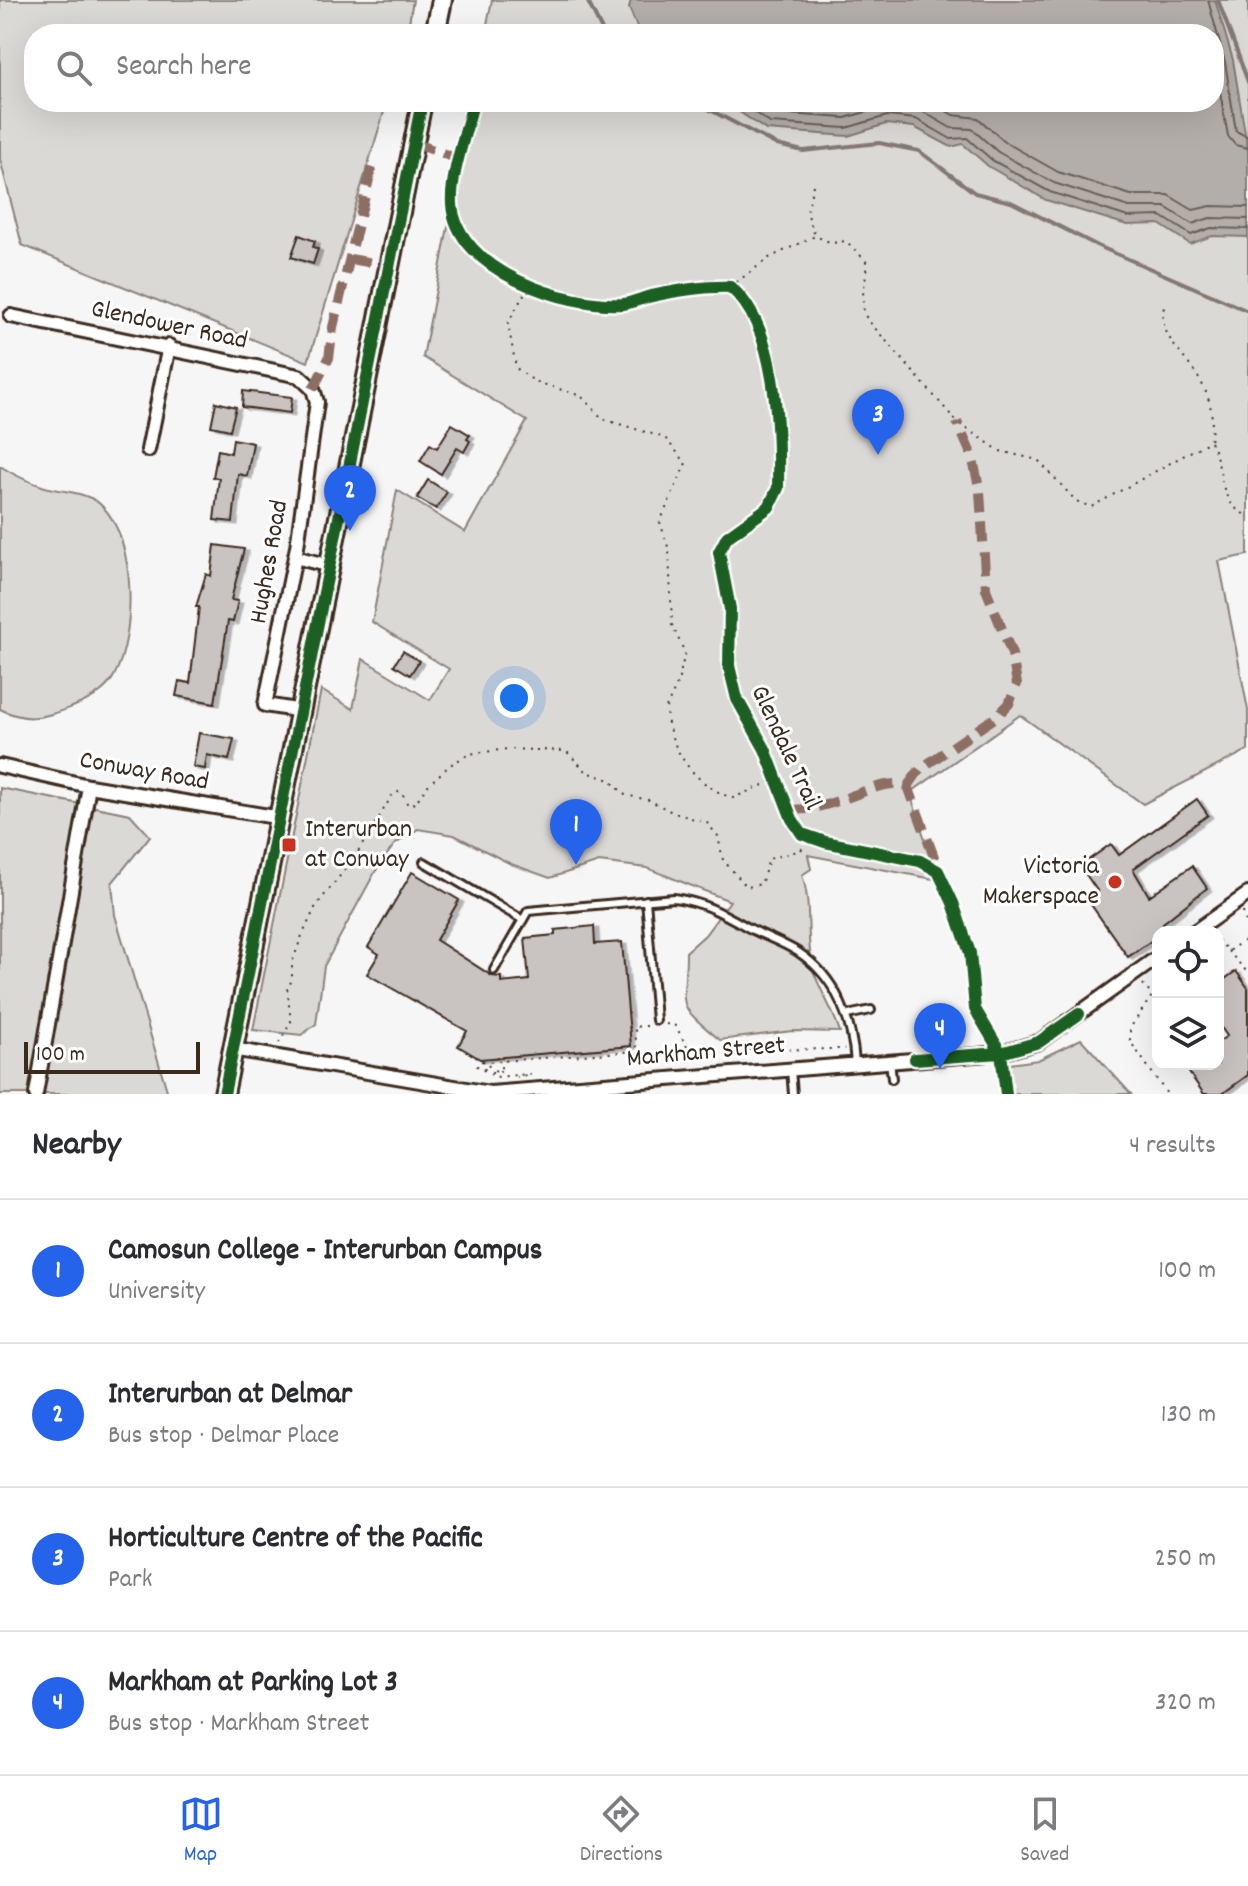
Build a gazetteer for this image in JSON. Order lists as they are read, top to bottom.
{
  "streets": {
    "street": [
      "Glendower Road",
      "Hughes Road",
      "Conway Road",
      "Markham Street"
    ],
    "cycle path": ["Glendale Trail"]
  },
  "crossings": [
    ["Glendower Road", "Hughes Road"]
  ],
  "places": {
    "transit": ["Interurban at Conway"],
    "other": ["Victoria Makerspace"]
  },
  "scale_bar": "100 m",
  "page": {
    "search": "Search here",
    "pins": [
      "3",
      "2",
      "1",
      "4"
    ],
    "scale": "100 m",
    "heading": ["Nearby", "4 results"],
    "list": [
      {
        "mark": "1",
        "name": "Camosun College - Interurban Campus",
        "note": "University",
        "value": "100 m"
      },
      {
        "mark": "2",
        "name": "Interurban at Delmar",
        "note": "Bus stop · Delmar Place",
        "value": "130 m"
      },
      {
        "mark": "3",
        "name": "Horticulture Centre of the Pacific",
        "note": "Park",
        "value": "250 m"
      },
      {
        "mark": "4",
        "name": "Markham at Parking Lot 3",
        "note": "Bus stop · Markham Street",
        "value": "320 m"
      }
    ],
    "nav": ["Map", "Directions", "Saved"]
  }
}
